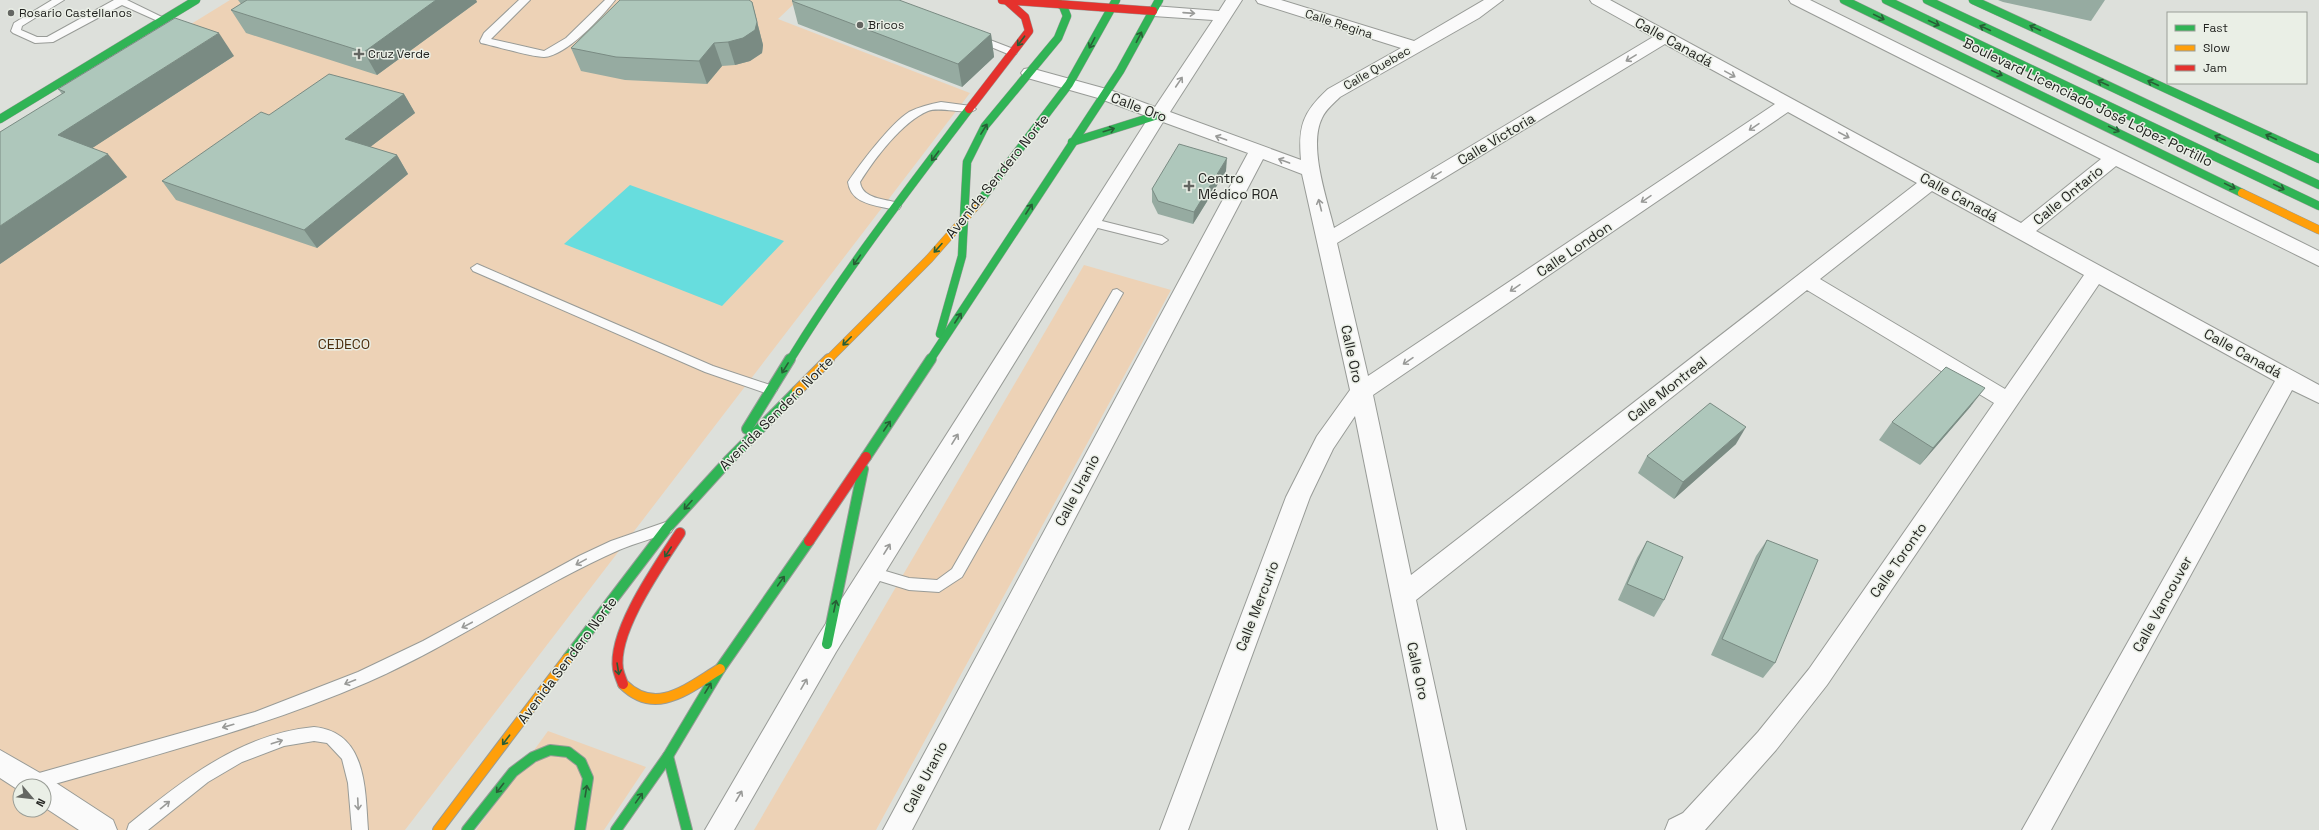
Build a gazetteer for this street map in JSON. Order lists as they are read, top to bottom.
{
  "streets": {
    "main road": ["Boulevard Licenciado José López Portillo", "Avenida Sendero Norte"],
    "street": [
      "Calle Regina",
      "Calle Canadá",
      "Calle Quebec",
      "Calle Oro",
      "Calle Victoria",
      "Calle Ontario",
      "Calle London",
      "Calle Montreal",
      "Calle Uranio",
      "Calle Toronto",
      "Calle Vancouver",
      "Calle Mercurio"
    ]
  },
  "crossings": [
    ["Calle Regina", "Calle Quebec"],
    ["Calle Canadá", "Calle Victoria"],
    ["Calle Canadá", "Calle Ontario"],
    ["Calle Canadá", "Calle London"],
    ["Calle Canadá", "Calle Montreal"],
    ["Calle Canadá", "Calle Toronto"],
    ["Calle Canadá", "Calle Vancouver"],
    ["Calle Quebec", "Calle Oro"],
    ["Calle Oro", "Calle Victoria"],
    ["Calle Oro", "Avenida Sendero Norte"],
    ["Calle Oro", "Calle London"],
    ["Calle Oro", "Calle Montreal"],
    ["Calle Oro", "Calle Uranio"],
    ["Calle Oro", "Calle Mercurio"],
    ["Calle London", "Calle Mercurio"]
  ],
  "one_way": ["Calle Victoria", "Calle London"],
  "parks": ["CEDECO"],
  "places": {
    "other": ["Rosario Castellanos", "Bricos"],
    "health": ["Cruz Verde", "Centro Médico ROA"]
  },
  "legend": ["Fast", "Slow", "Jam"],
  "north": "bottom right"
}
